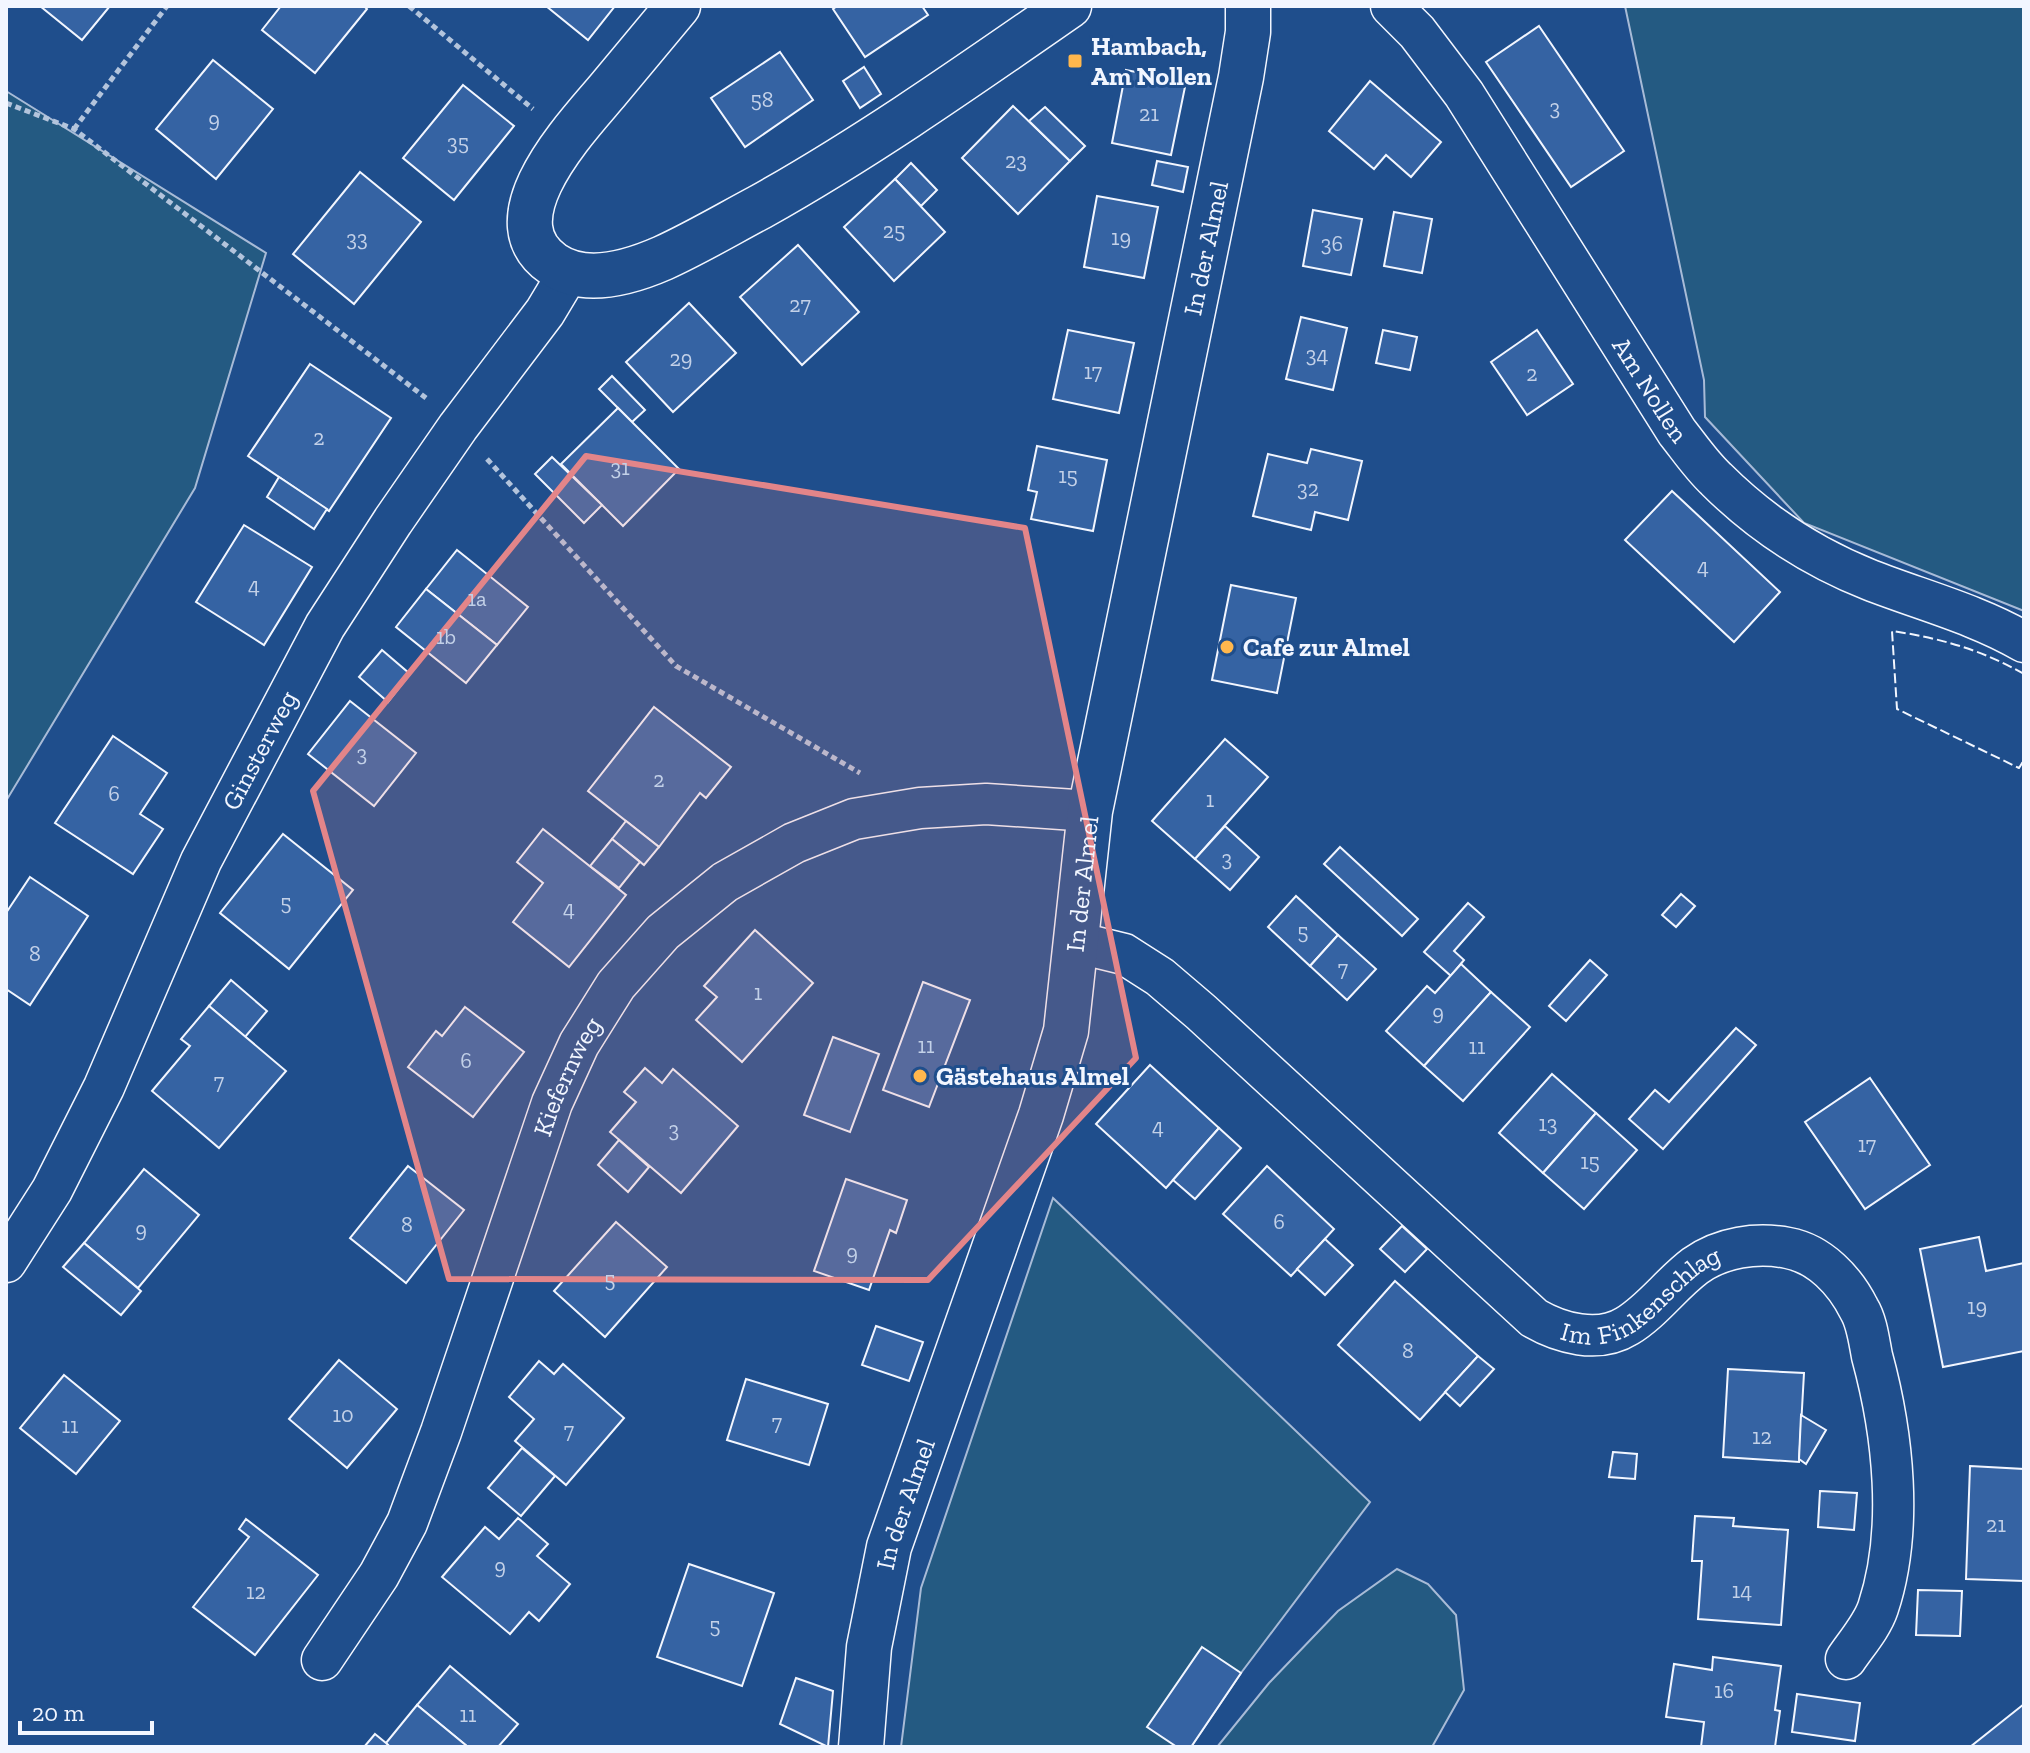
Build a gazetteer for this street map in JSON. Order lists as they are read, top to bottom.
{
  "streets": {
    "street": [
      "In der Almel",
      "Am Nollen",
      "Ginsterweg",
      "Kiefernweg",
      "Im Finkenschlag"
    ]
  },
  "crossings": [
    ["In der Almel", "Kiefernweg"],
    ["In der Almel", "Im Finkenschlag"]
  ],
  "places": {
    "transit": ["Hambach, Am Nollen"],
    "other": ["Cafe zur Almel", "Gästehaus Almel"]
  },
  "house_numbers": [
    "58",
    "3",
    "21",
    "9",
    "35",
    "23",
    "25",
    "19",
    "33",
    "36",
    "27",
    "34",
    "29",
    "17",
    "2",
    "2",
    "31",
    "15",
    "32",
    "4",
    "4",
    "1a",
    "1b",
    "3",
    "2",
    "6",
    "1",
    "3",
    "5",
    "4",
    "5",
    "8",
    "7",
    "1",
    "9",
    "11",
    "11",
    "6",
    "7",
    "13",
    "4",
    "3",
    "17",
    "15",
    "6",
    "8",
    "9",
    "9",
    "5",
    "19",
    "8",
    "10",
    "7",
    "11",
    "7",
    "12",
    "21",
    "9",
    "14",
    "12",
    "5",
    "16",
    "11"
  ],
  "scale_bar": "20 m"
}
